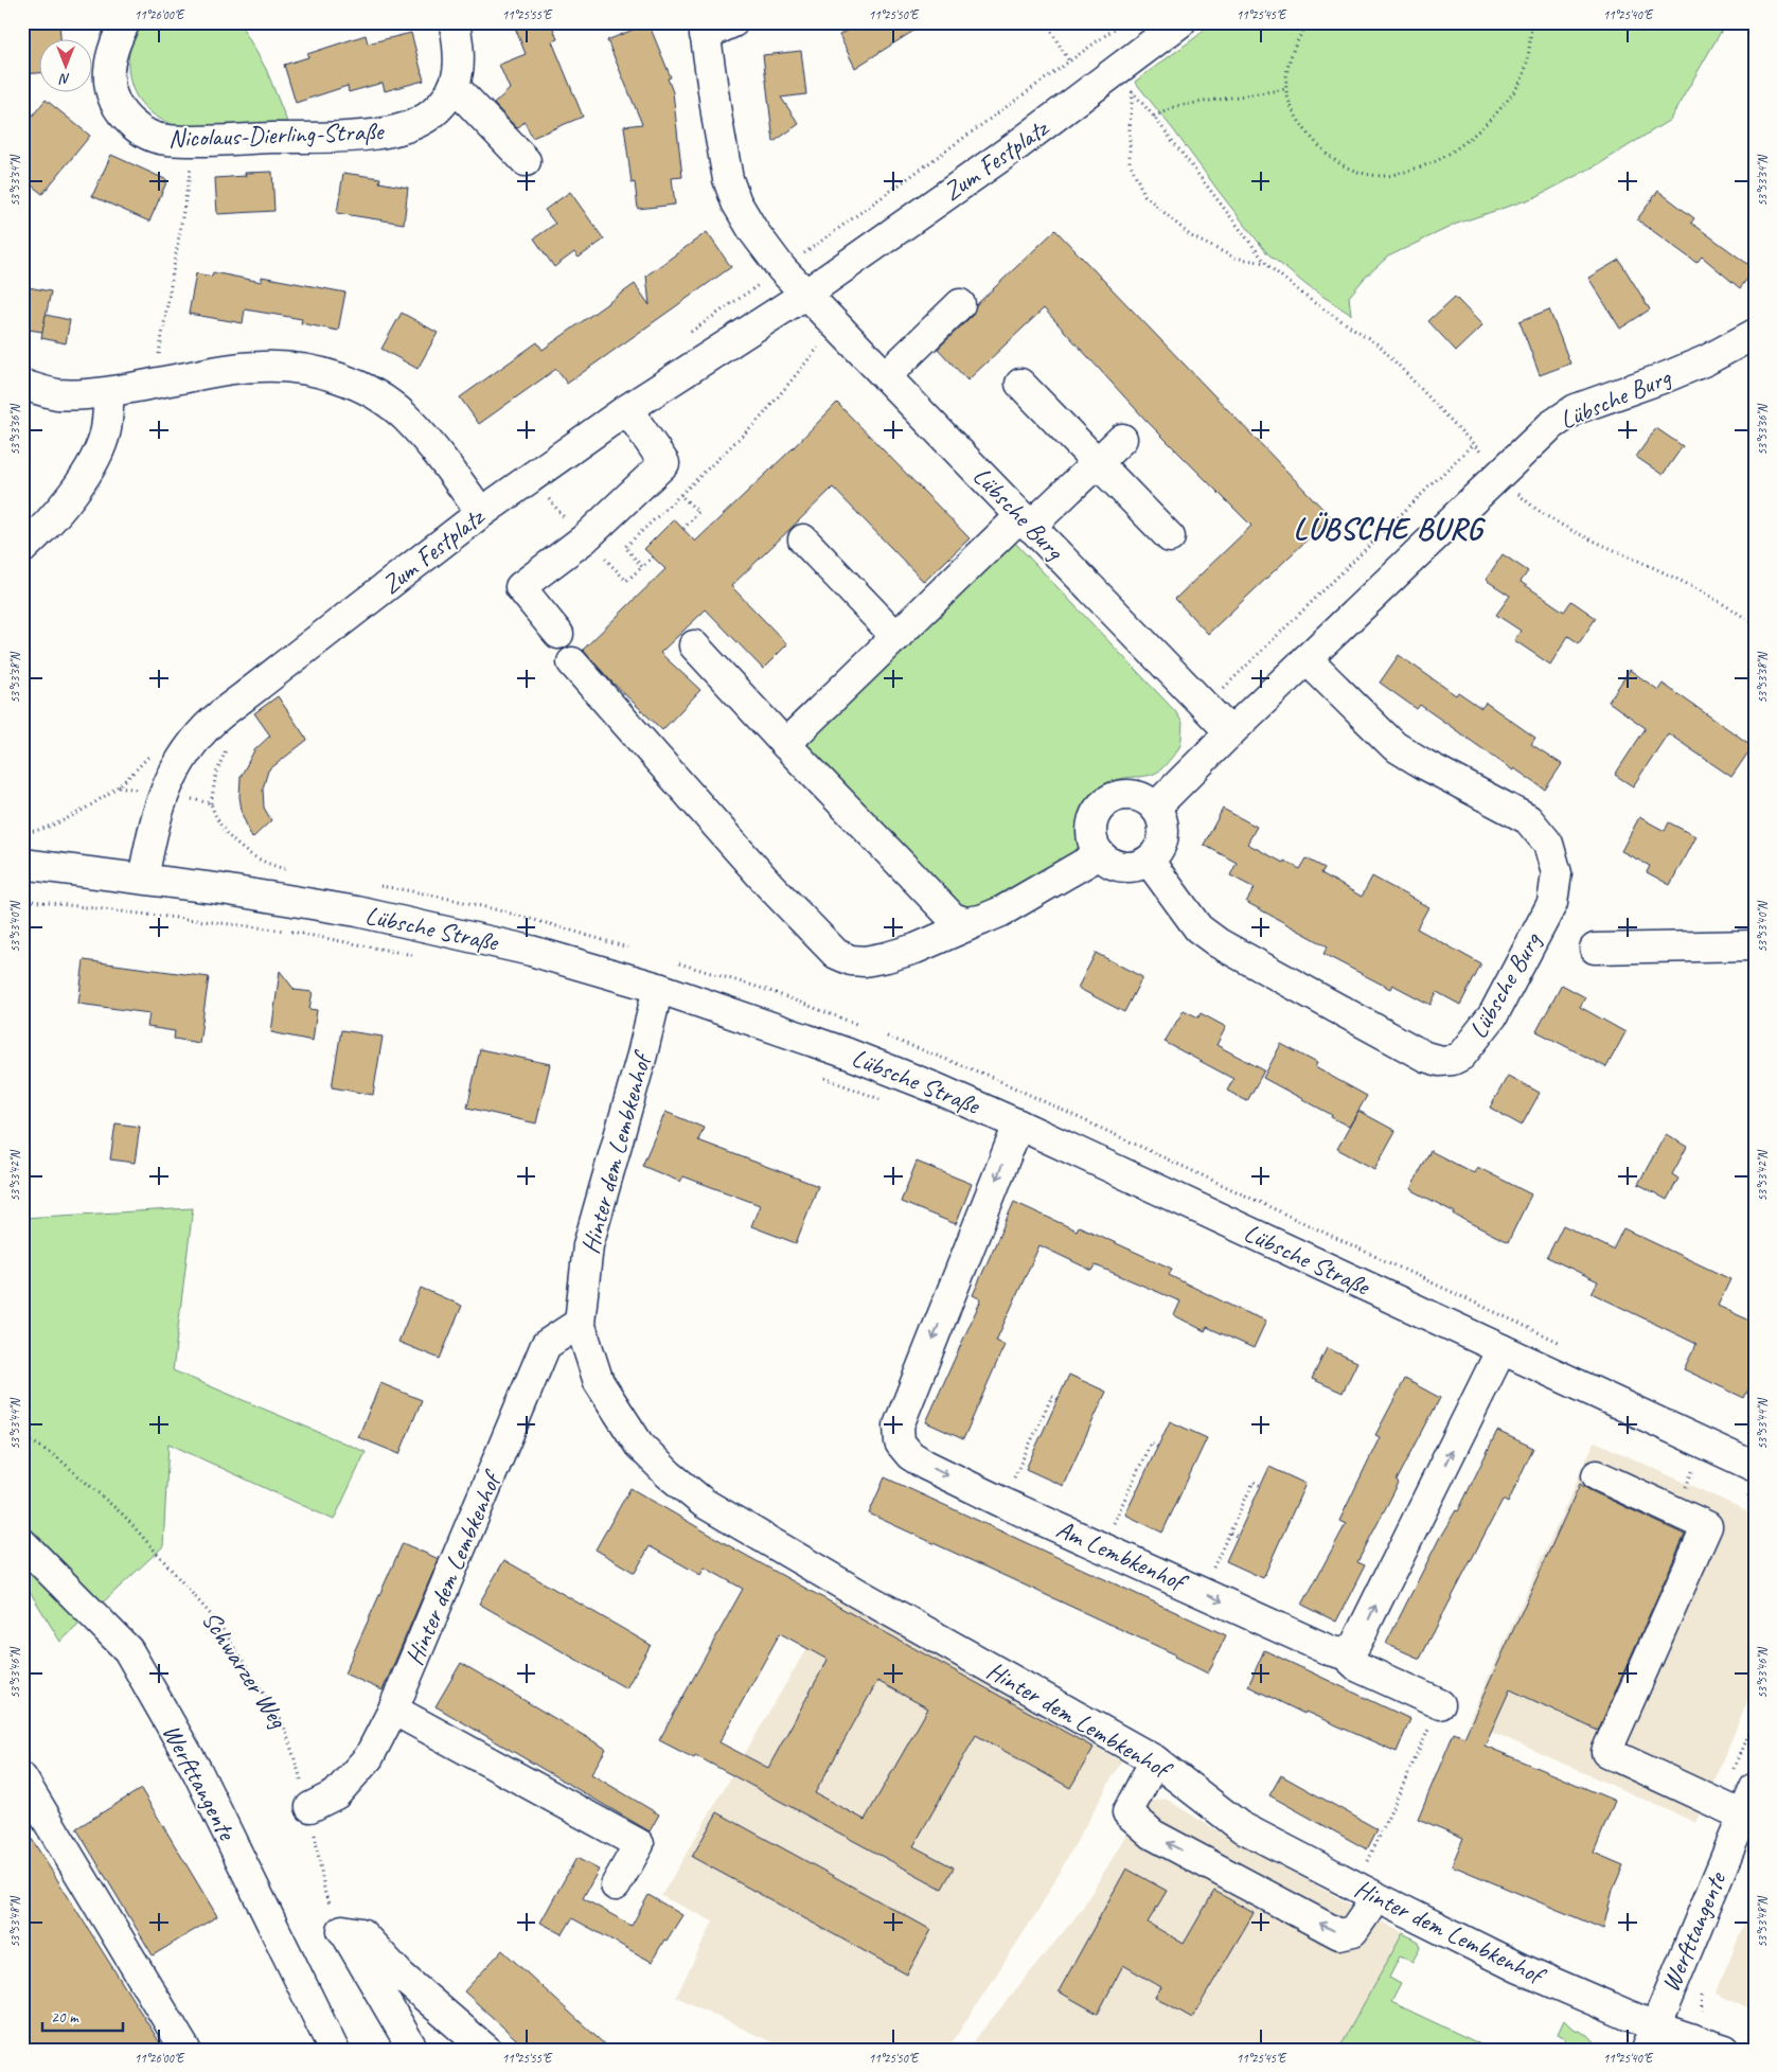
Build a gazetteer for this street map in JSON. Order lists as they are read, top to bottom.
{
  "streets": {
    "street": [
      "Nicolaus-Dierling-Straße",
      "Zum Festplatz",
      "Lübsche Burg",
      "Lübsche Straße",
      "Hinter dem Lembkenhof",
      "Am Lembkenhof",
      "Werfttangente"
    ],
    "path": ["Schwarzer Weg"]
  },
  "crossings": [
    ["Zum Festplatz", "Lübsche Burg"],
    ["Zum Festplatz", "Lübsche Straße"],
    ["Lübsche Straße", "Hinter dem Lembkenhof"],
    ["Lübsche Straße", "Am Lembkenhof"],
    ["Hinter dem Lembkenhof", "Schwarzer Weg"],
    ["Hinter dem Lembkenhof", "Werfttangente"]
  ],
  "districts": ["LÜBSCHE BURG"],
  "scale_bar": "20 m",
  "north": "bottom",
  "coordinates": [
    "11°26'00\"E",
    "11°25'55\"E",
    "11°25'50\"E",
    "11°25'45\"E",
    "11°25'40\"E",
    "53°53'34\"N",
    "53°53'36\"N",
    "53°53'38\"N",
    "53°53'40\"N",
    "53°53'42\"N",
    "53°53'44\"N",
    "53°53'46\"N",
    "53°53'48\"N"
  ]
}
